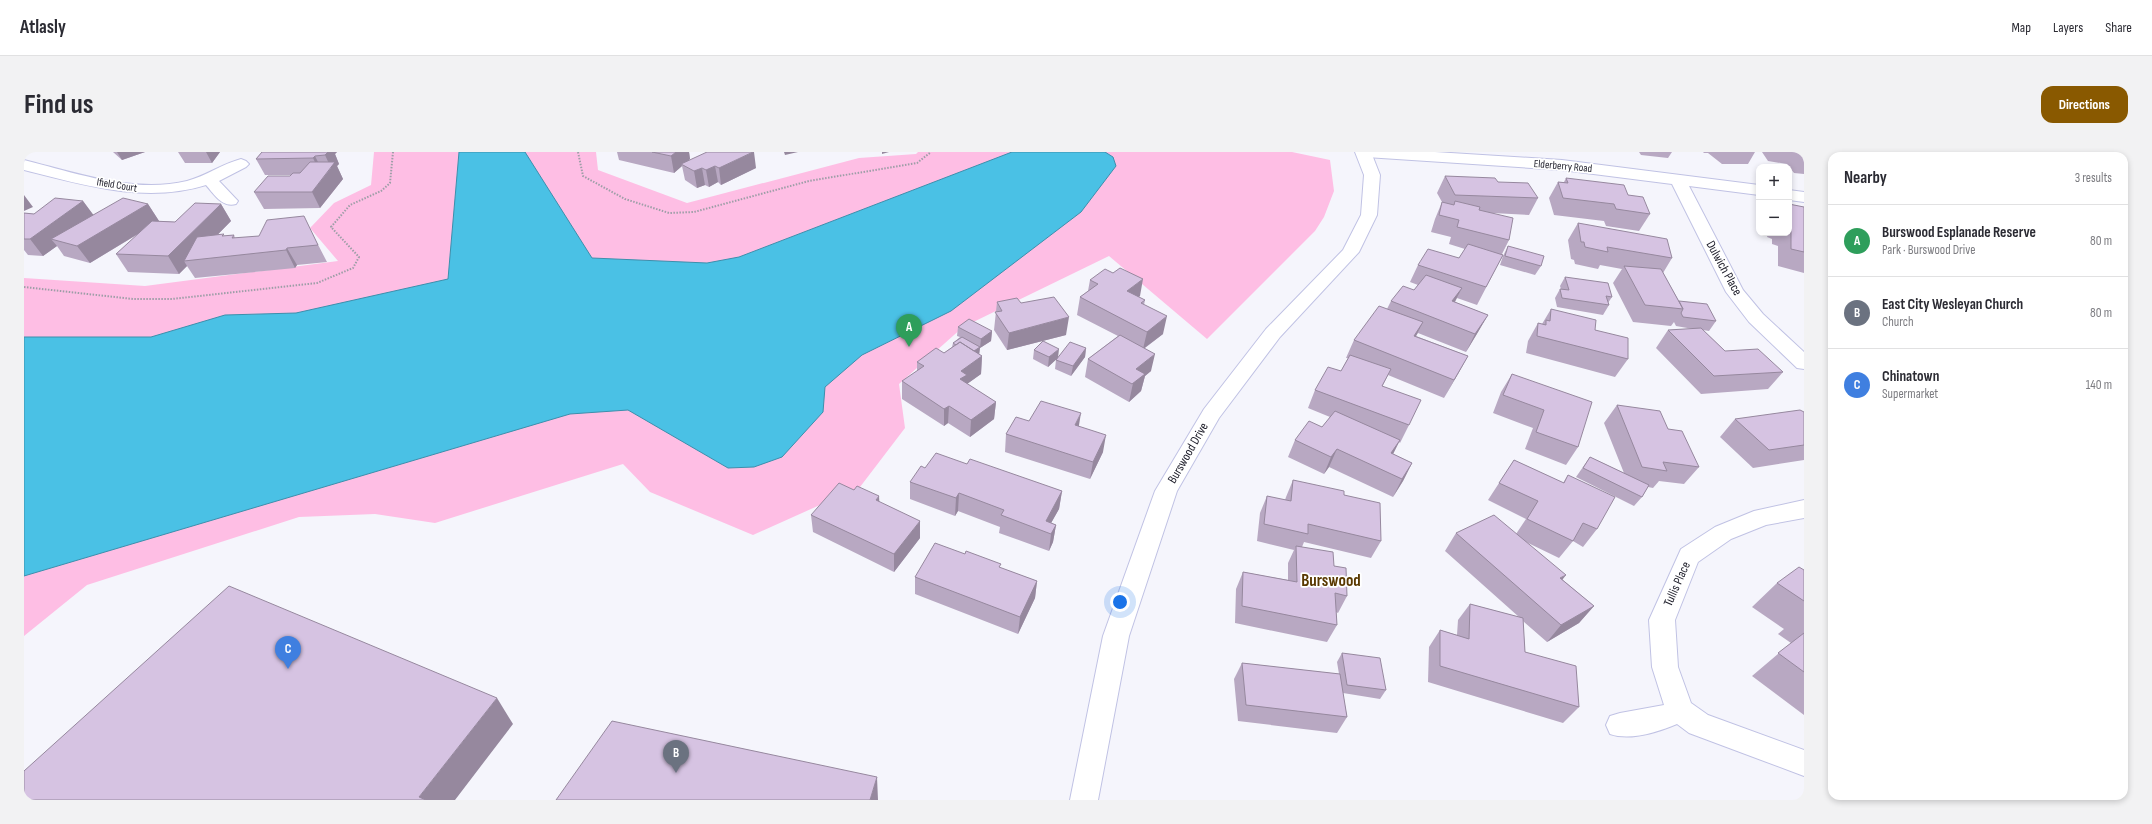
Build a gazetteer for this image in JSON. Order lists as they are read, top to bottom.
{
  "streets": {
    "street": [
      "Elderberry Road",
      "Ifield Court",
      "Dulwich Place",
      "Burswood Drive",
      "Tullis Place"
    ]
  },
  "crossings": [
    ["Elderberry Road", "Dulwich Place"],
    ["Elderberry Road", "Burswood Drive"]
  ],
  "districts": ["Burswood"],
  "page": {
    "header": "Atlasly",
    "nav": ["Map", "Layers", "Share"],
    "buttons": "Directions",
    "title": "Find us",
    "heading": ["Nearby", "3 results"],
    "map_buttons": ["+", "−"],
    "list": [
      {
        "mark": "A",
        "name": "Burswood Esplanade Reserve",
        "note": "Park · Burswood Drive",
        "value": "80 m"
      },
      {
        "mark": "B",
        "name": "East City Wesleyan Church",
        "note": "Church",
        "value": "80 m"
      },
      {
        "mark": "C",
        "name": "Chinatown",
        "note": "Supermarket",
        "value": "140 m"
      }
    ],
    "pins": ["A", "C", "B"]
  }
}
